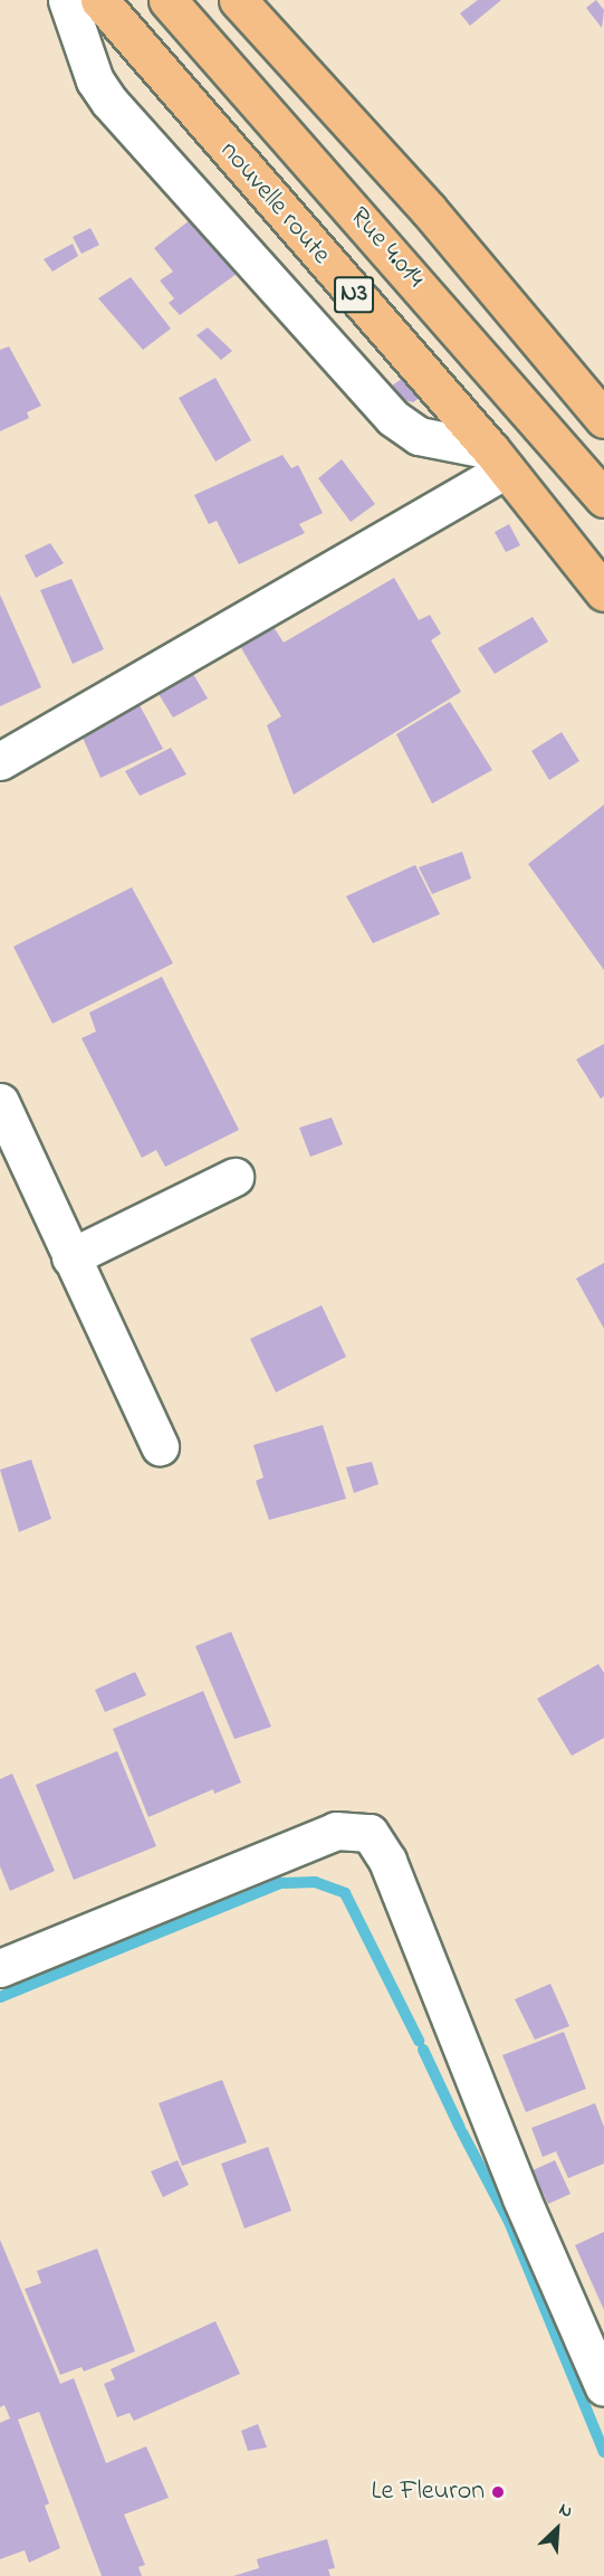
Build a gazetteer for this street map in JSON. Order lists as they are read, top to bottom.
{
  "streets": {
    "highway": ["nouvelle route", "Rue 4.014", "N3"]
  },
  "places": ["Le Fleuron"],
  "north": "top right"
}
